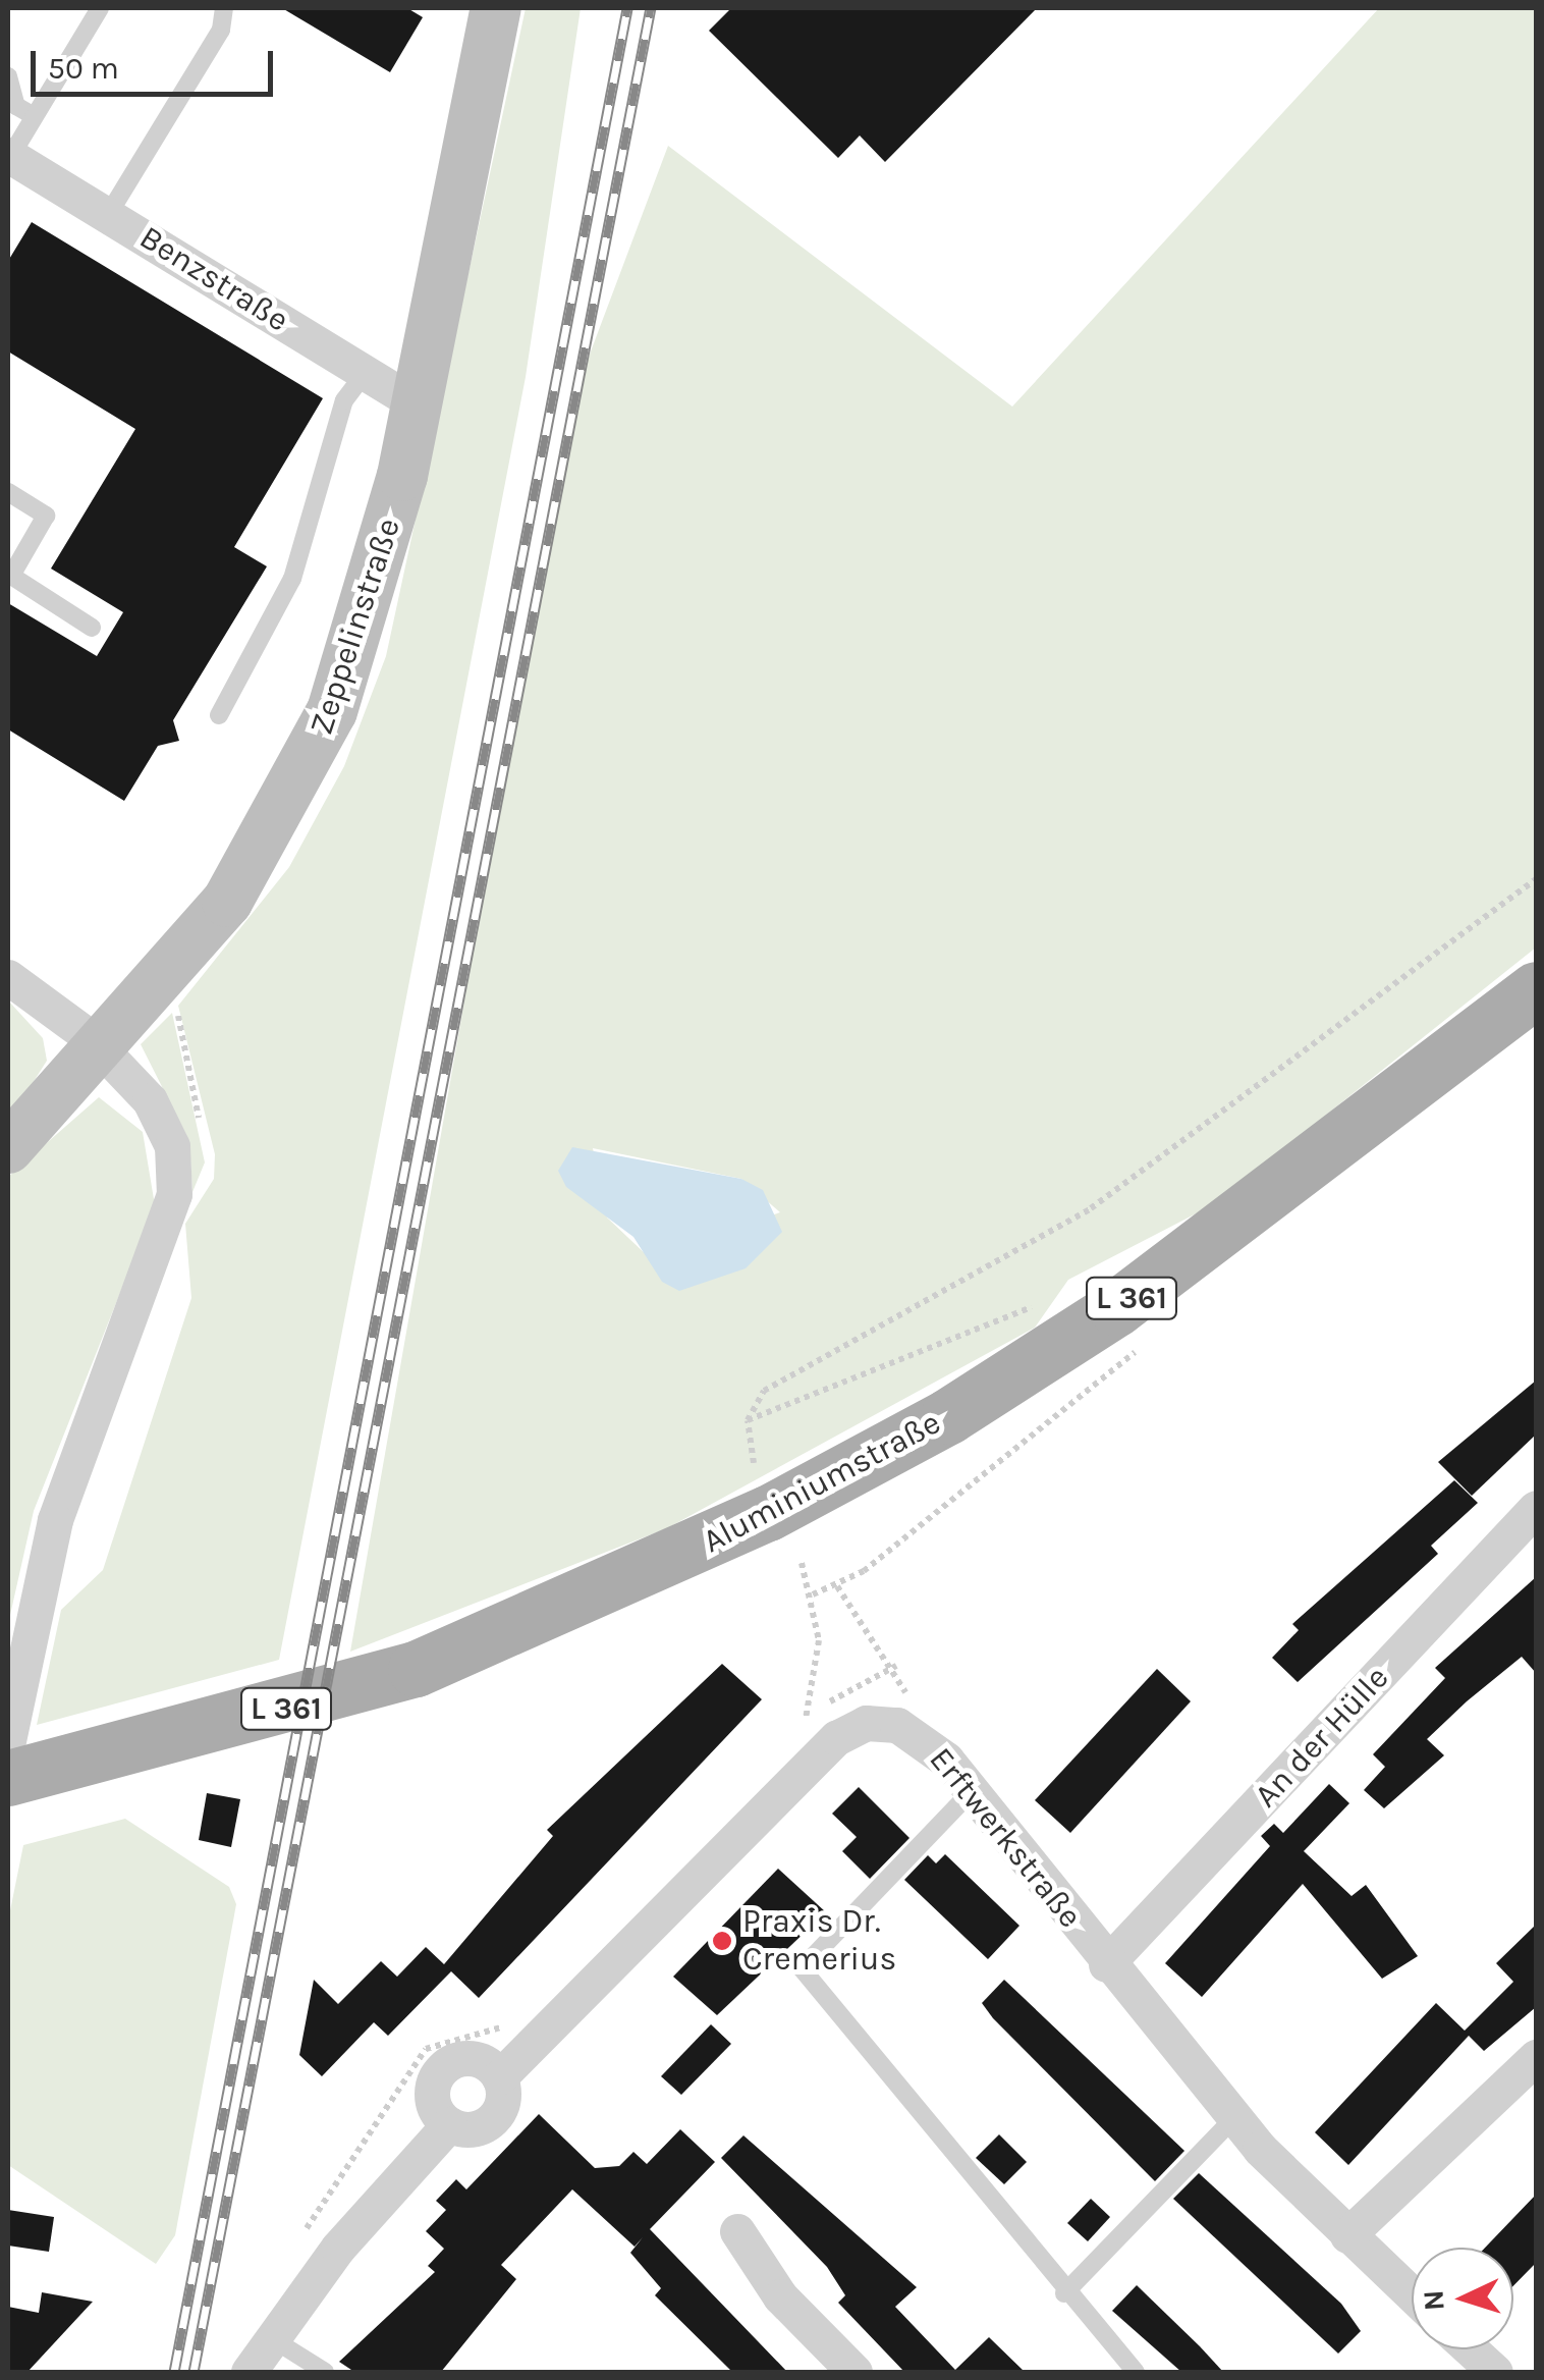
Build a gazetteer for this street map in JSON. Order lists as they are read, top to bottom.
{
  "streets": {
    "main road": ["L 361", "Aluminiumstraße"],
    "street": [
      "Benzstraße",
      "Zeppelinstraße",
      "An der Hülle",
      "Erftwerkstraße"
    ]
  },
  "crossings": [
    ["Benzstraße", "Zeppelinstraße"],
    ["An der Hülle", "Erftwerkstraße"]
  ],
  "places": ["Praxis Dr. Cremerius"],
  "scale_bar": "50 m",
  "north": "left"
}
